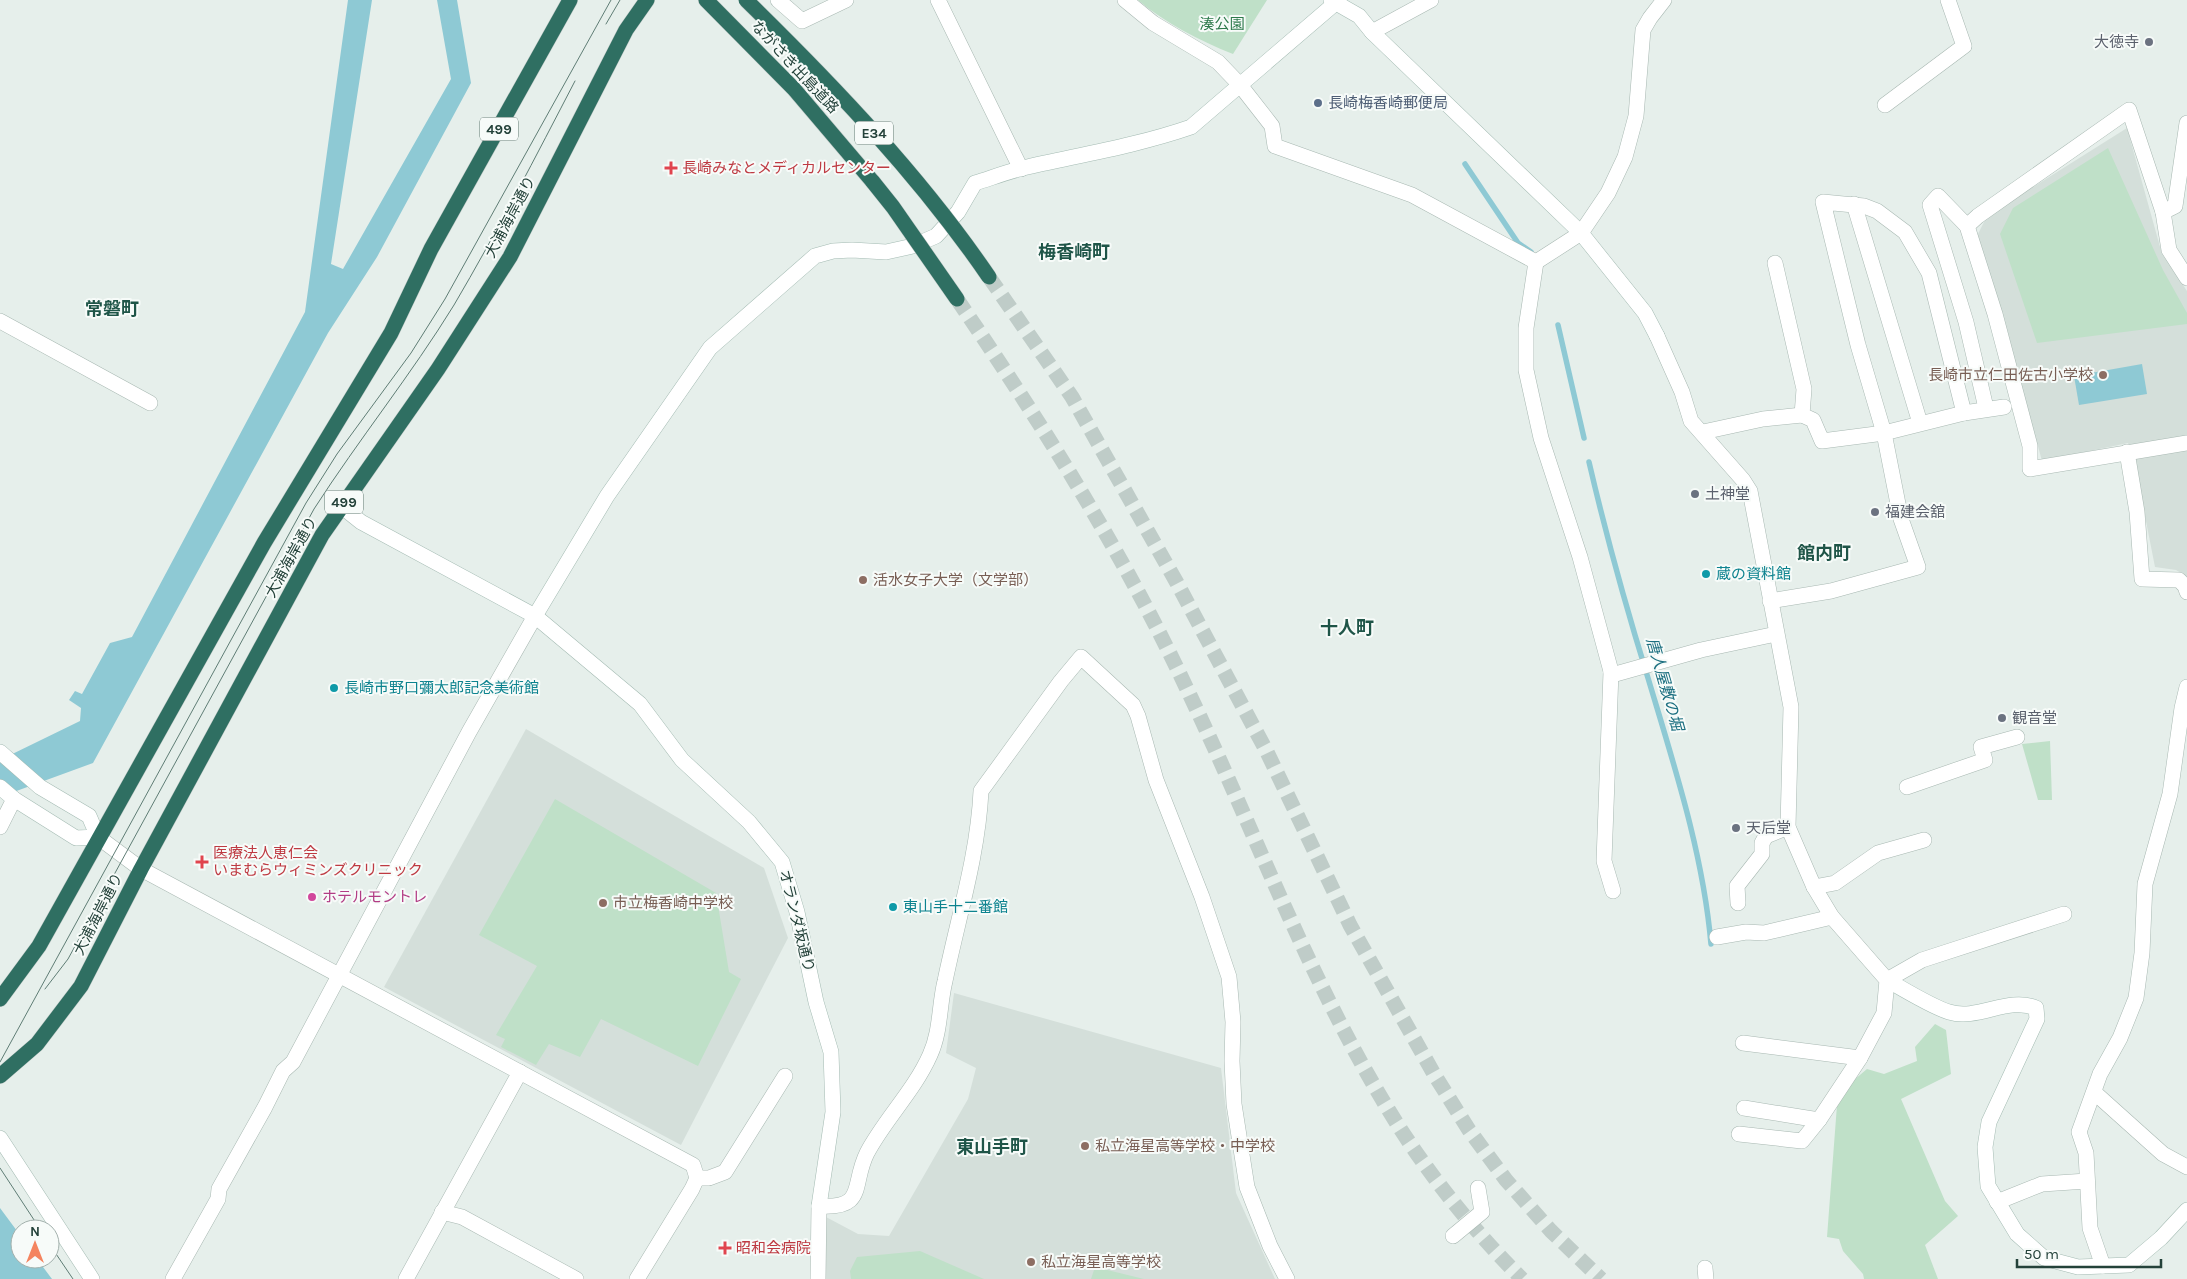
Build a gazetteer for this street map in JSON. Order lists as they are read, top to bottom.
{
  "streets": {
    "highway": [
      "ながさき出島道路",
      "499",
      "E34",
      "大浦海岸通り"
    ],
    "street": ["オランダ坂通り"]
  },
  "crossings": [
    ["大浦海岸通り", "オランダ坂通り"]
  ],
  "districts": [
    "梅香崎町",
    "常磐町",
    "館内町",
    "十人町",
    "東山手町"
  ],
  "water": ["唐人屋敷の堀"],
  "parks": ["湊公園"],
  "places": {
    "other": [
      "大徳寺",
      "長崎梅香崎郵便局",
      "長崎市立仁田佐古小学校",
      "土神堂",
      "福建会舘",
      "蔵の資料館",
      "活水女子大学（文学部）",
      "長崎市野口彌太郎記念美術館",
      "観音堂",
      "天后堂",
      "ホテルモントレ",
      "市立梅香崎中学校",
      "東山手十二番館",
      "私立海星高等学校・中学校",
      "私立海星高等学校"
    ],
    "health": ["長崎みなとメディカルセンター", "医療法人恵仁会 いまむらウィミンズクリニック", "昭和会病院"]
  },
  "scale_bar": "50 m",
  "north": "top"
}
